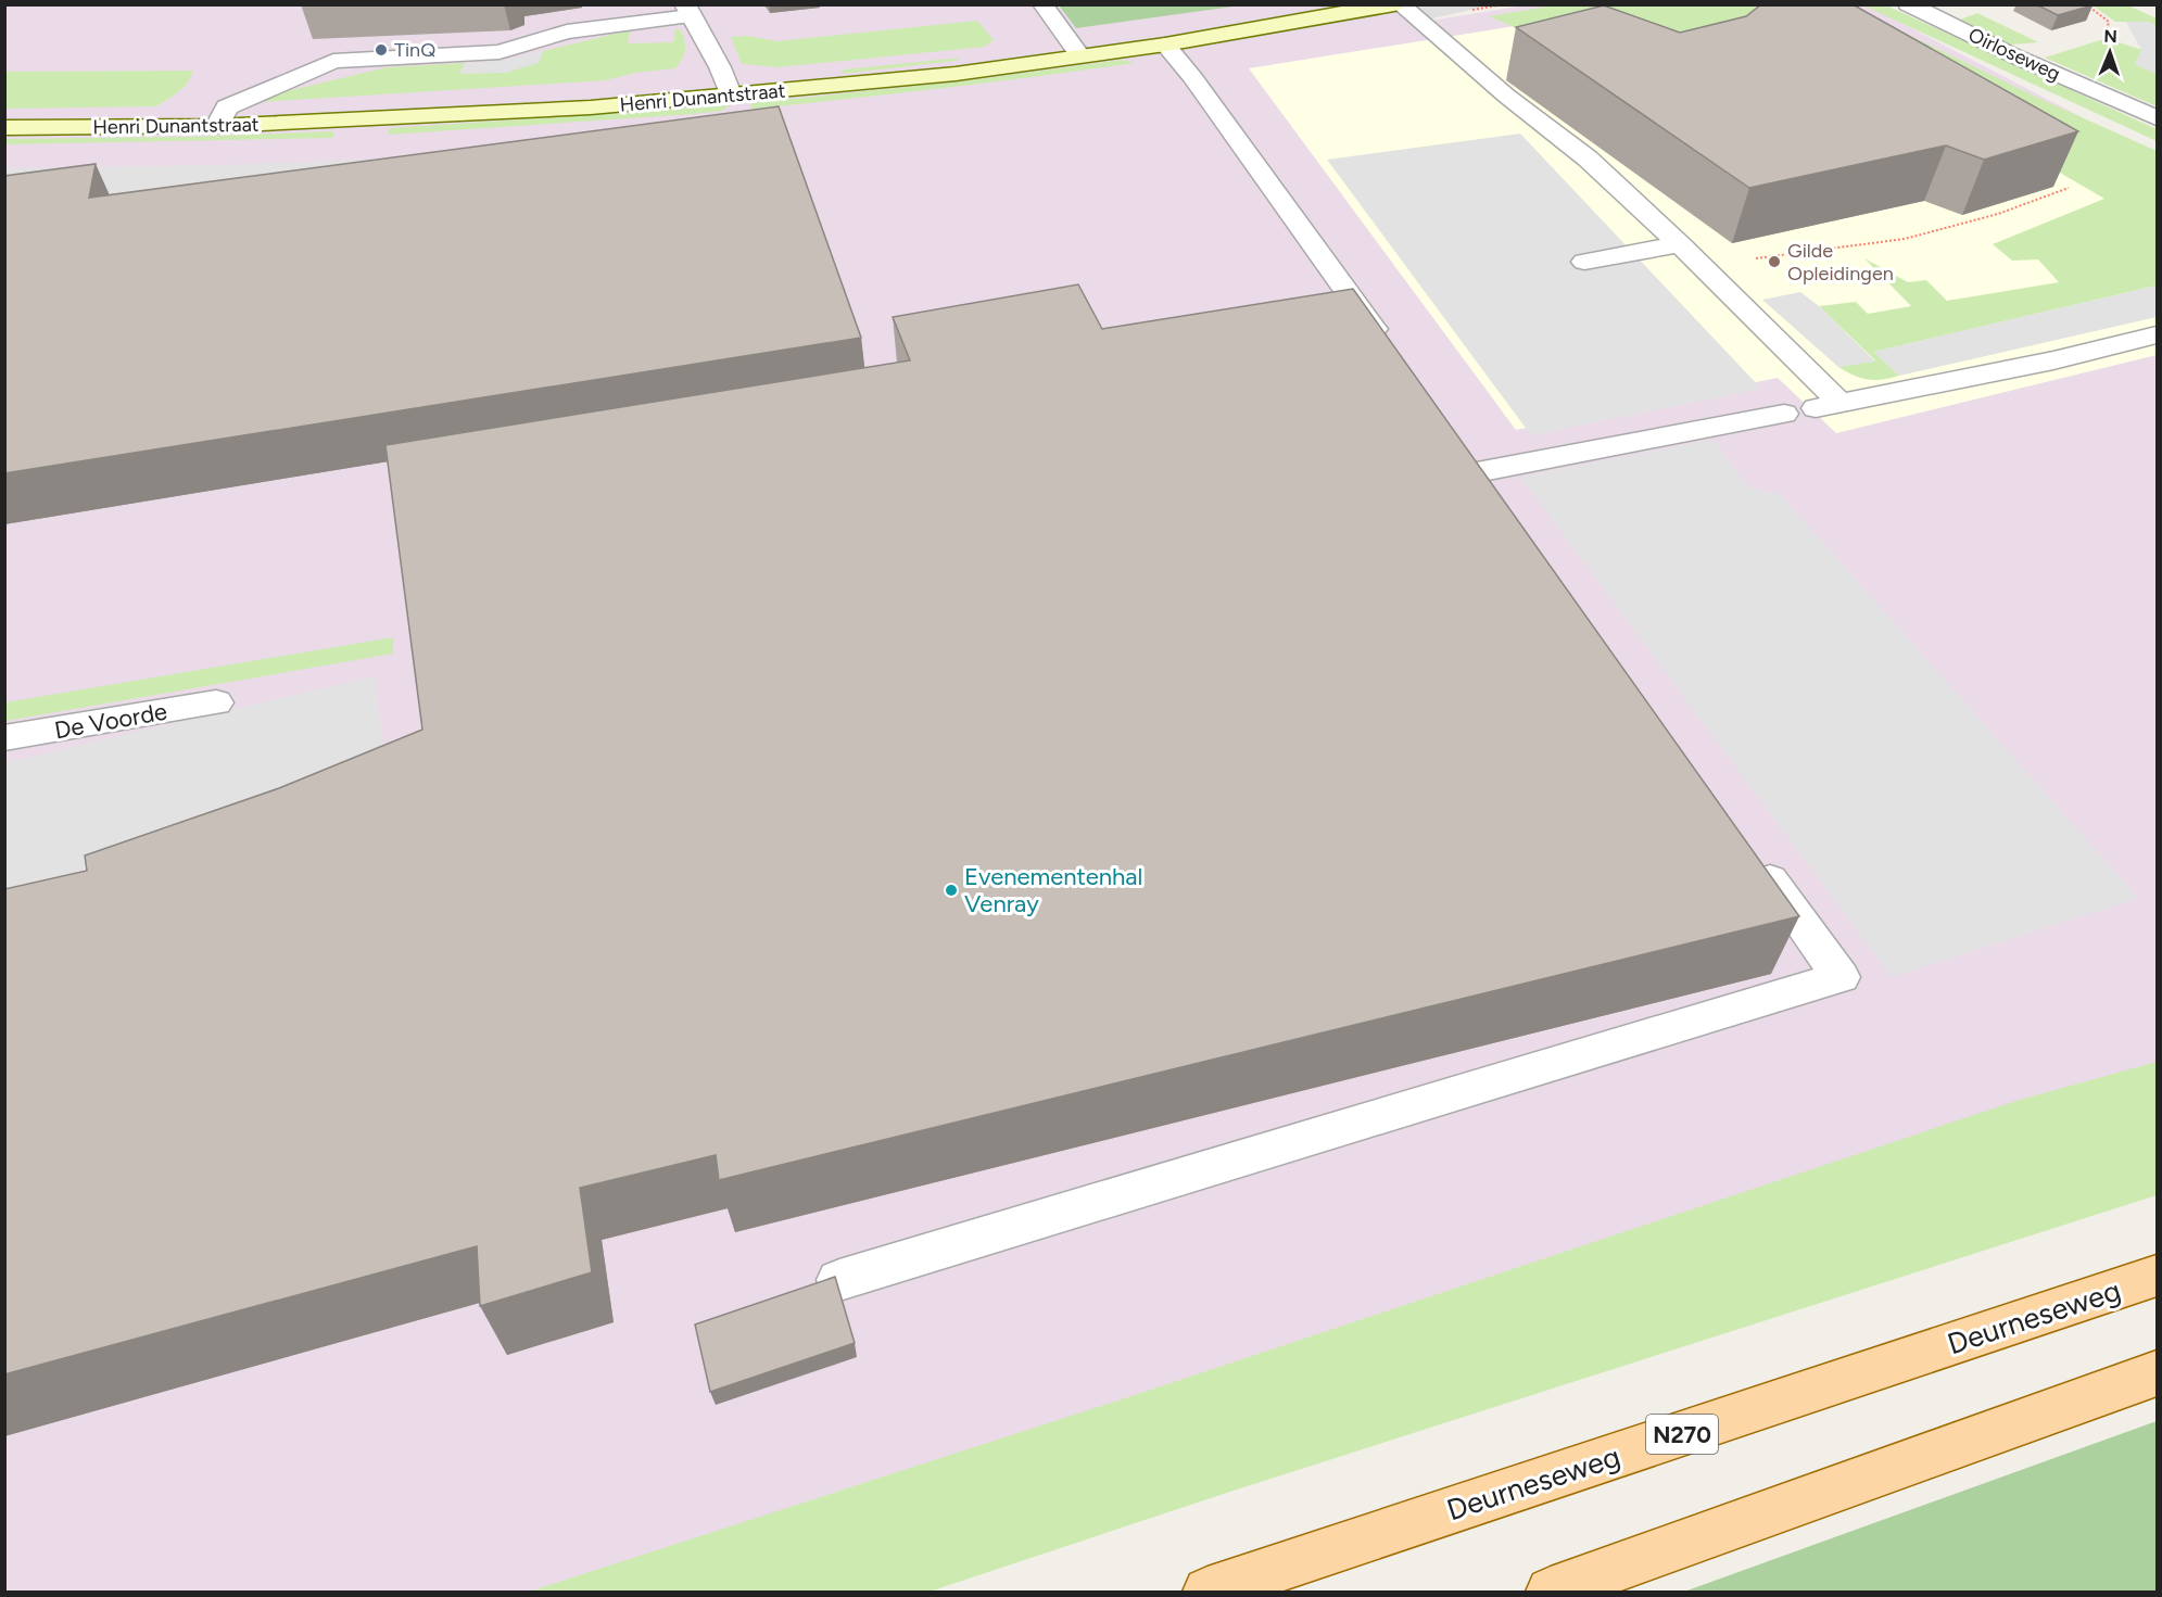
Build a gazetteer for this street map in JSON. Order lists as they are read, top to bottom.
{
  "streets": {
    "main road": ["Deurneseweg", "N270"],
    "street": ["Oirloseweg", "Henri Dunantstraat", "De Voorde"]
  },
  "places": ["TinQ", "Gilde Opleidingen", "Evenementenhal Venray"],
  "north": "top"
}
